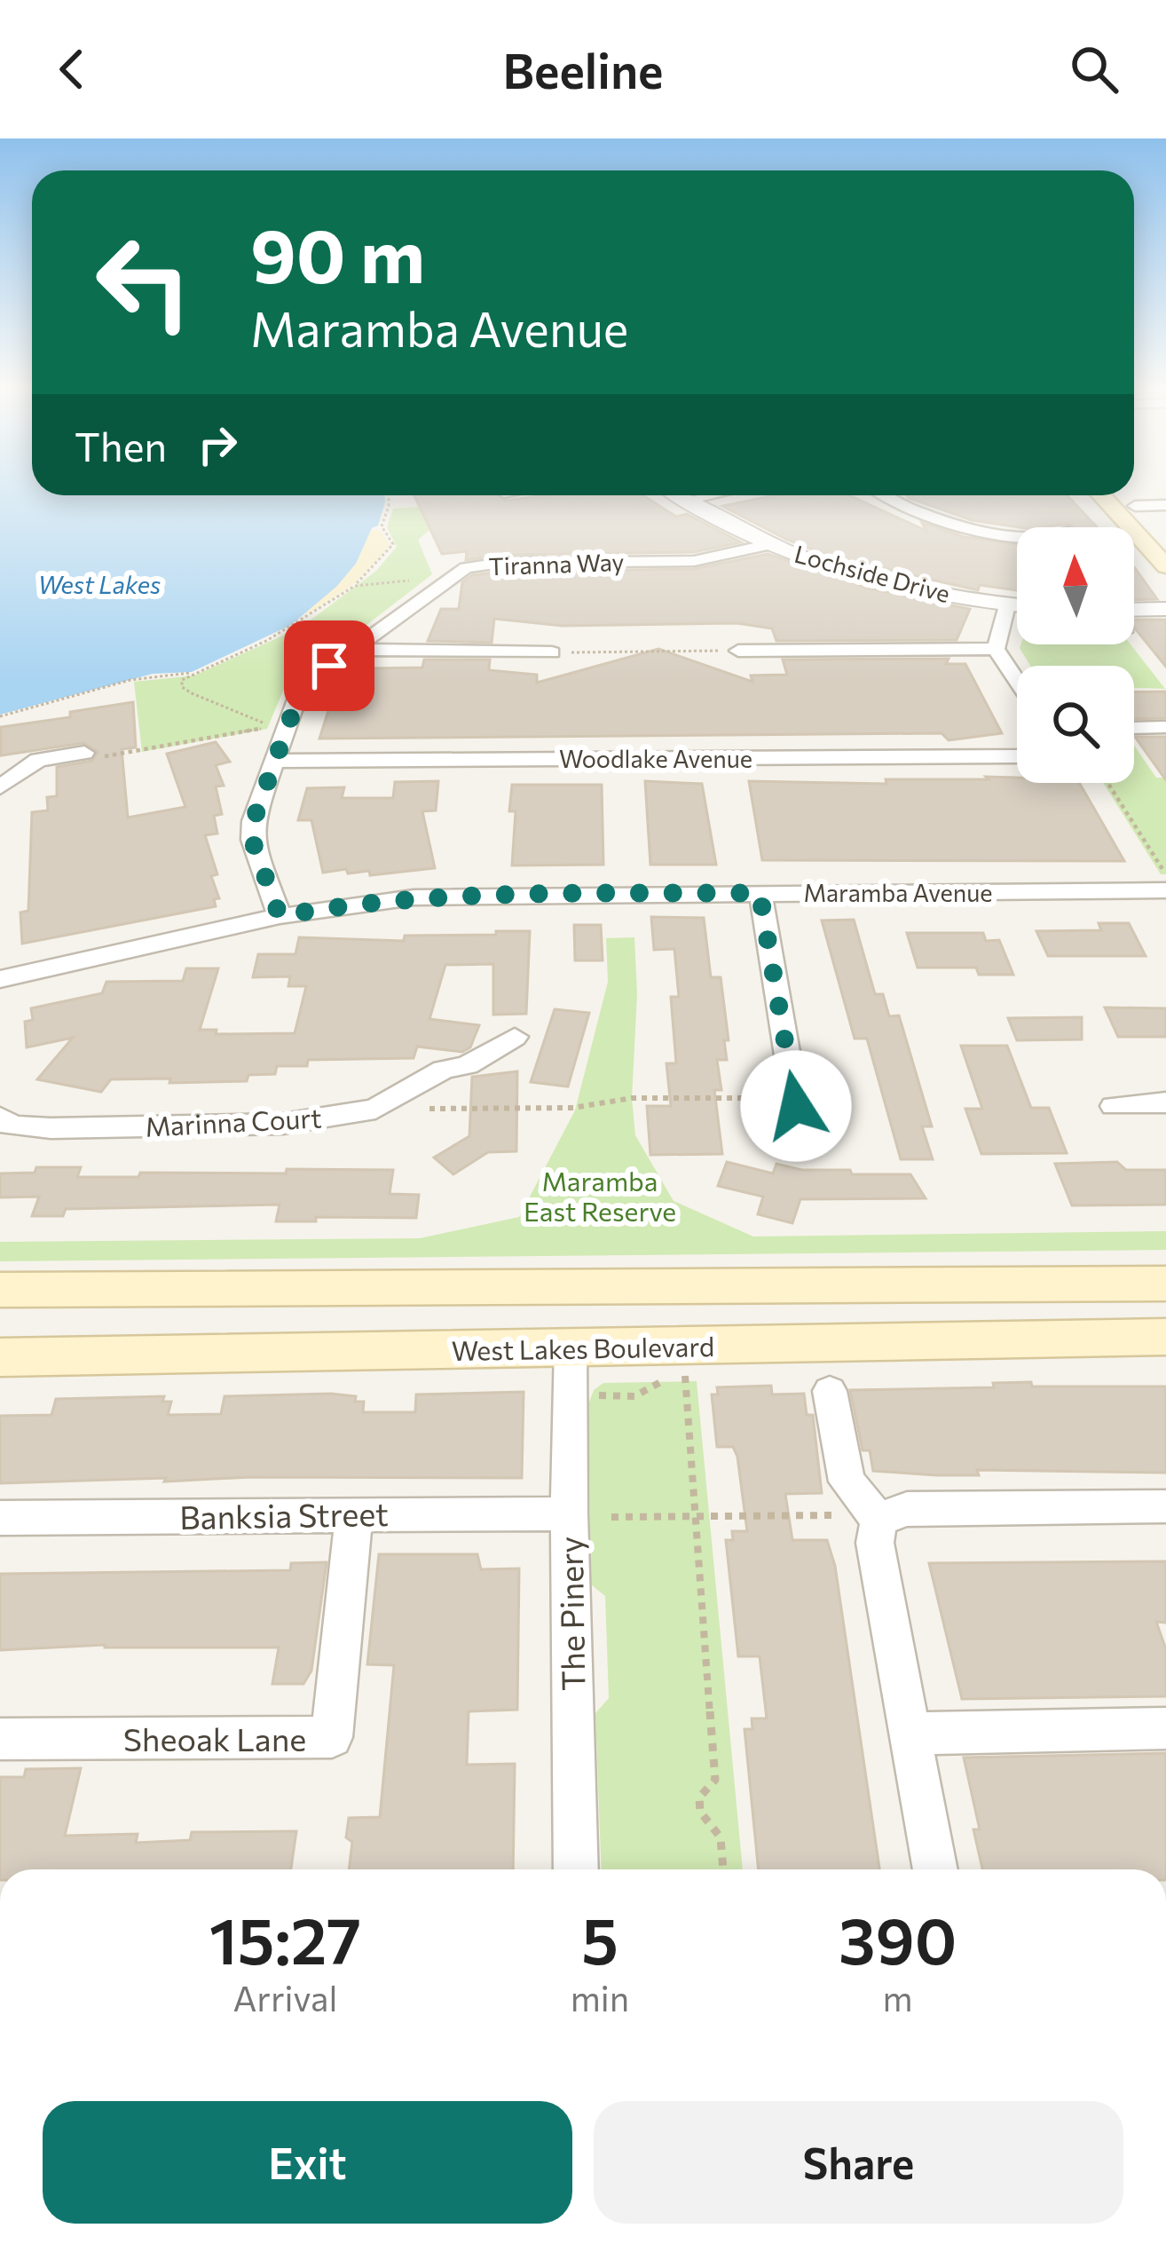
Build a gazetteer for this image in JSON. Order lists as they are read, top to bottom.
{
  "streets": {
    "main road": ["West Lakes Boulevard"],
    "street": [
      "Tiranna Way",
      "Lochside Drive",
      "Woodlake Avenue",
      "Maramba Avenue",
      "Marinna Court",
      "Banksia Street",
      "The Pinery",
      "Sheoak Lane"
    ]
  },
  "crossings": [
    ["Tiranna Way", "Lochside Drive"],
    ["Tiranna Way", "Woodlake Avenue"],
    ["Tiranna Way", "Maramba Avenue"],
    ["West Lakes Boulevard", "The Pinery"],
    ["Banksia Street", "The Pinery"],
    ["Banksia Street", "Sheoak Lane"]
  ],
  "water": ["West Lakes"],
  "parks": ["Maramba East Reserve"],
  "north": "top",
  "page": {
    "header": "Beeline",
    "turn": ["90 m", "Maramba Avenue"],
    "then": "Then",
    "eta": [
      "15:27",
      "Arrival",
      "5",
      "min",
      "390",
      "m"
    ],
    "buttons": ["Exit", "Share"]
  }
}
